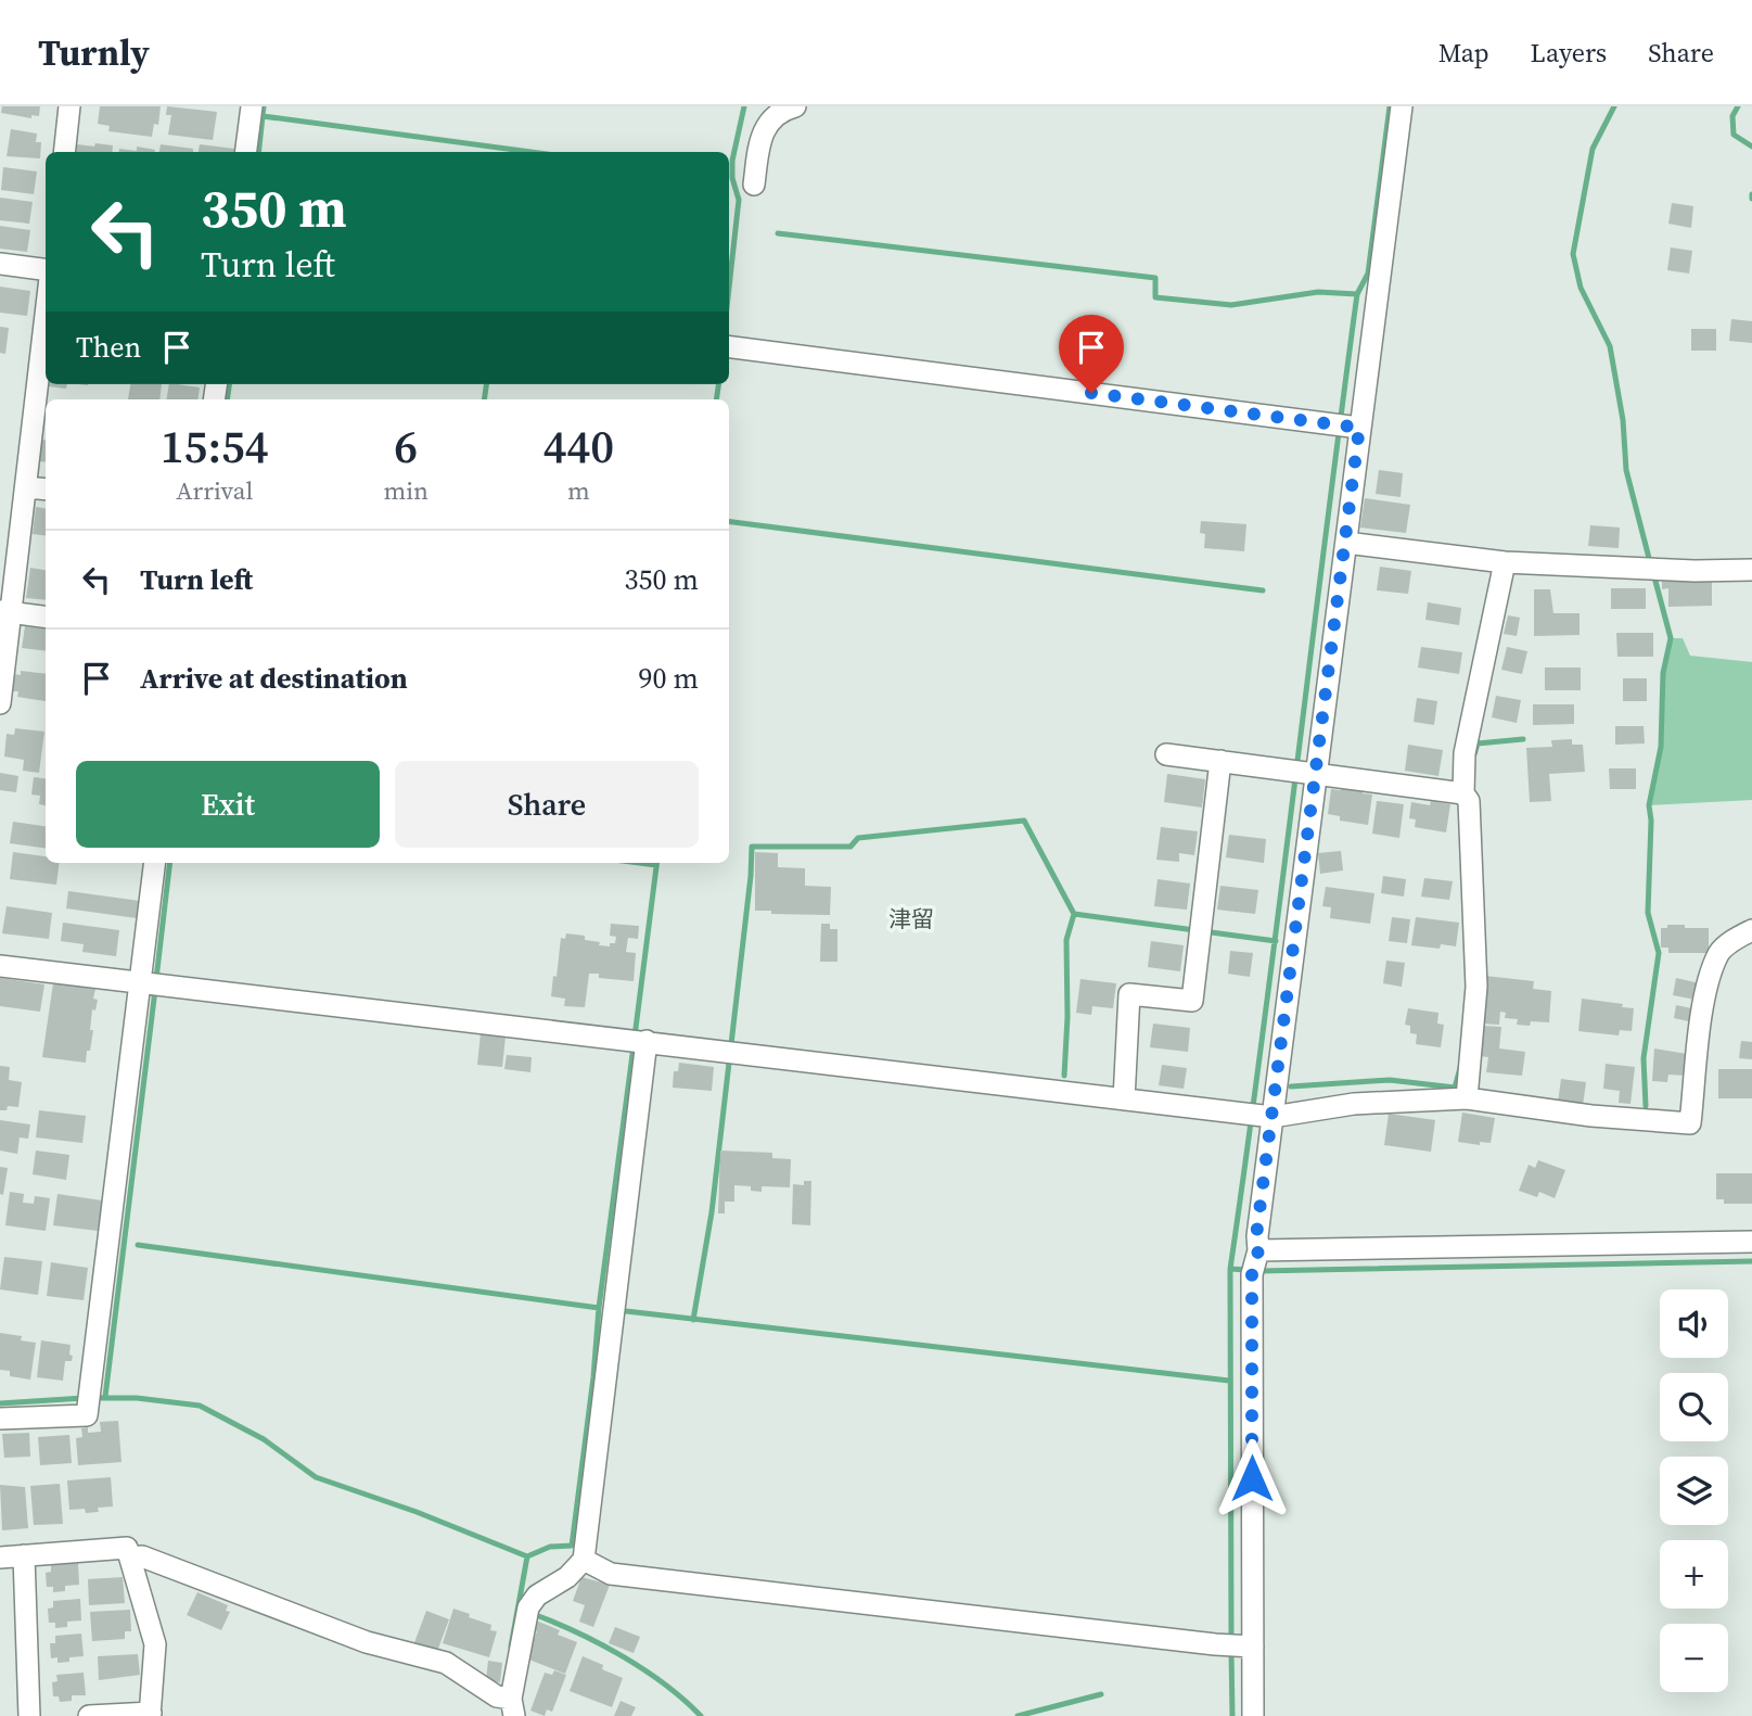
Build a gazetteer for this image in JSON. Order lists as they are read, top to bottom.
{
  "districts": ["津留"],
  "page": {
    "header": "Turnly",
    "nav": ["Map", "Layers", "Share"],
    "turn": ["350 m", "Turn left"],
    "then": "Then",
    "eta": [
      "15:54",
      "Arrival",
      "6",
      "min",
      "440",
      "m"
    ],
    "list": [
      {
        "name": "Turn left",
        "value": "350 m"
      },
      {
        "name": "Arrive at destination",
        "value": "90 m"
      }
    ],
    "buttons": ["Exit", "Share"],
    "map_buttons": ["+", "−"]
  }
}
